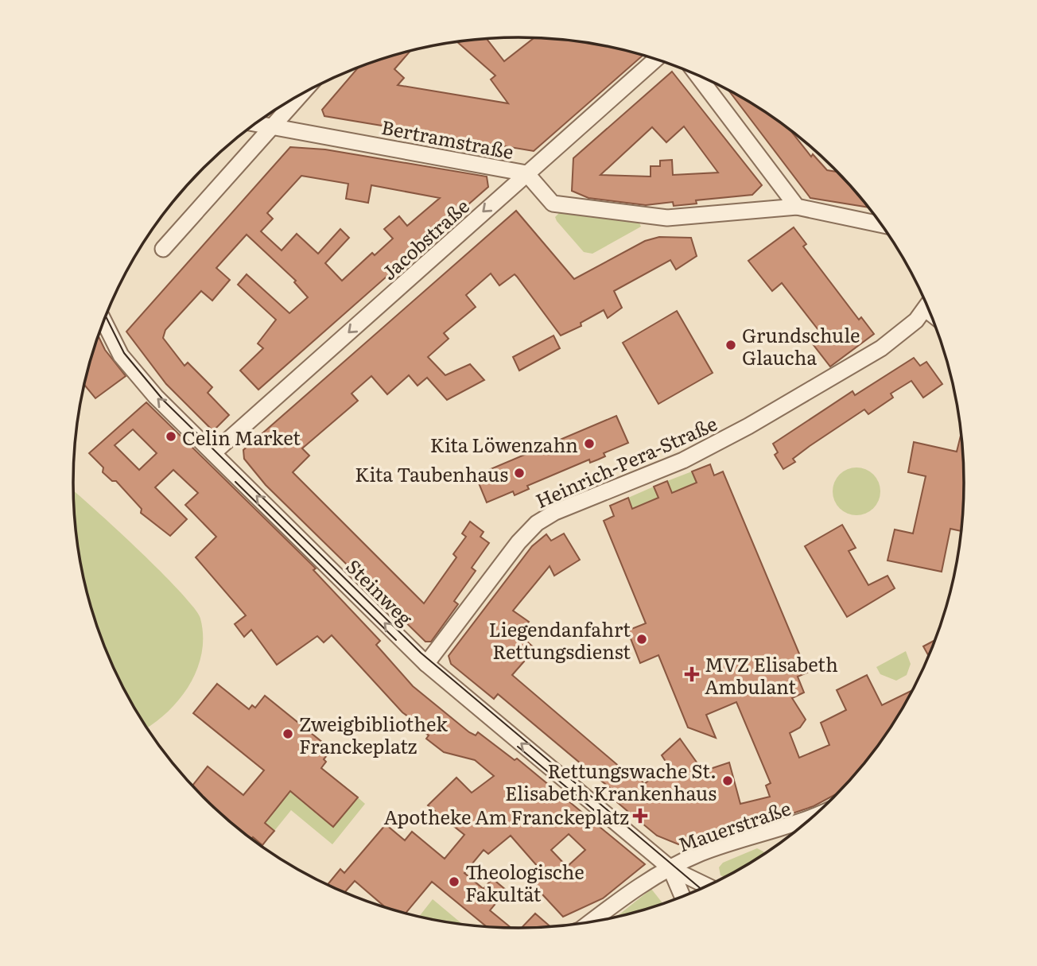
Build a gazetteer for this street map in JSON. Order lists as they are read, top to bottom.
{
  "streets": {
    "street": [
      "Bertramstraße",
      "Jacobstraße",
      "Heinrich-Pera-Straße",
      "Steinweg",
      "Mauerstraße"
    ]
  },
  "crossings": [
    ["Bertramstraße", "Jacobstraße"],
    ["Jacobstraße", "Steinweg"],
    ["Heinrich-Pera-Straße", "Steinweg"],
    ["Steinweg", "Mauerstraße"]
  ],
  "one_way": ["Jacobstraße", "Steinweg"],
  "places": {
    "other": [
      "Grundschule Glaucha",
      "Celin Market",
      "Kita Löwenzahn",
      "Kita Taubenhaus",
      "Liegendanfahrt Rettungsdienst",
      "Zweigbibliothek Franckeplatz",
      "Rettungswache St. Elisabeth Krankenhaus",
      "Theologische Fakultät"
    ],
    "health": ["MVZ Elisabeth Ambulant", "Apotheke Am Franckeplatz"]
  }
}
